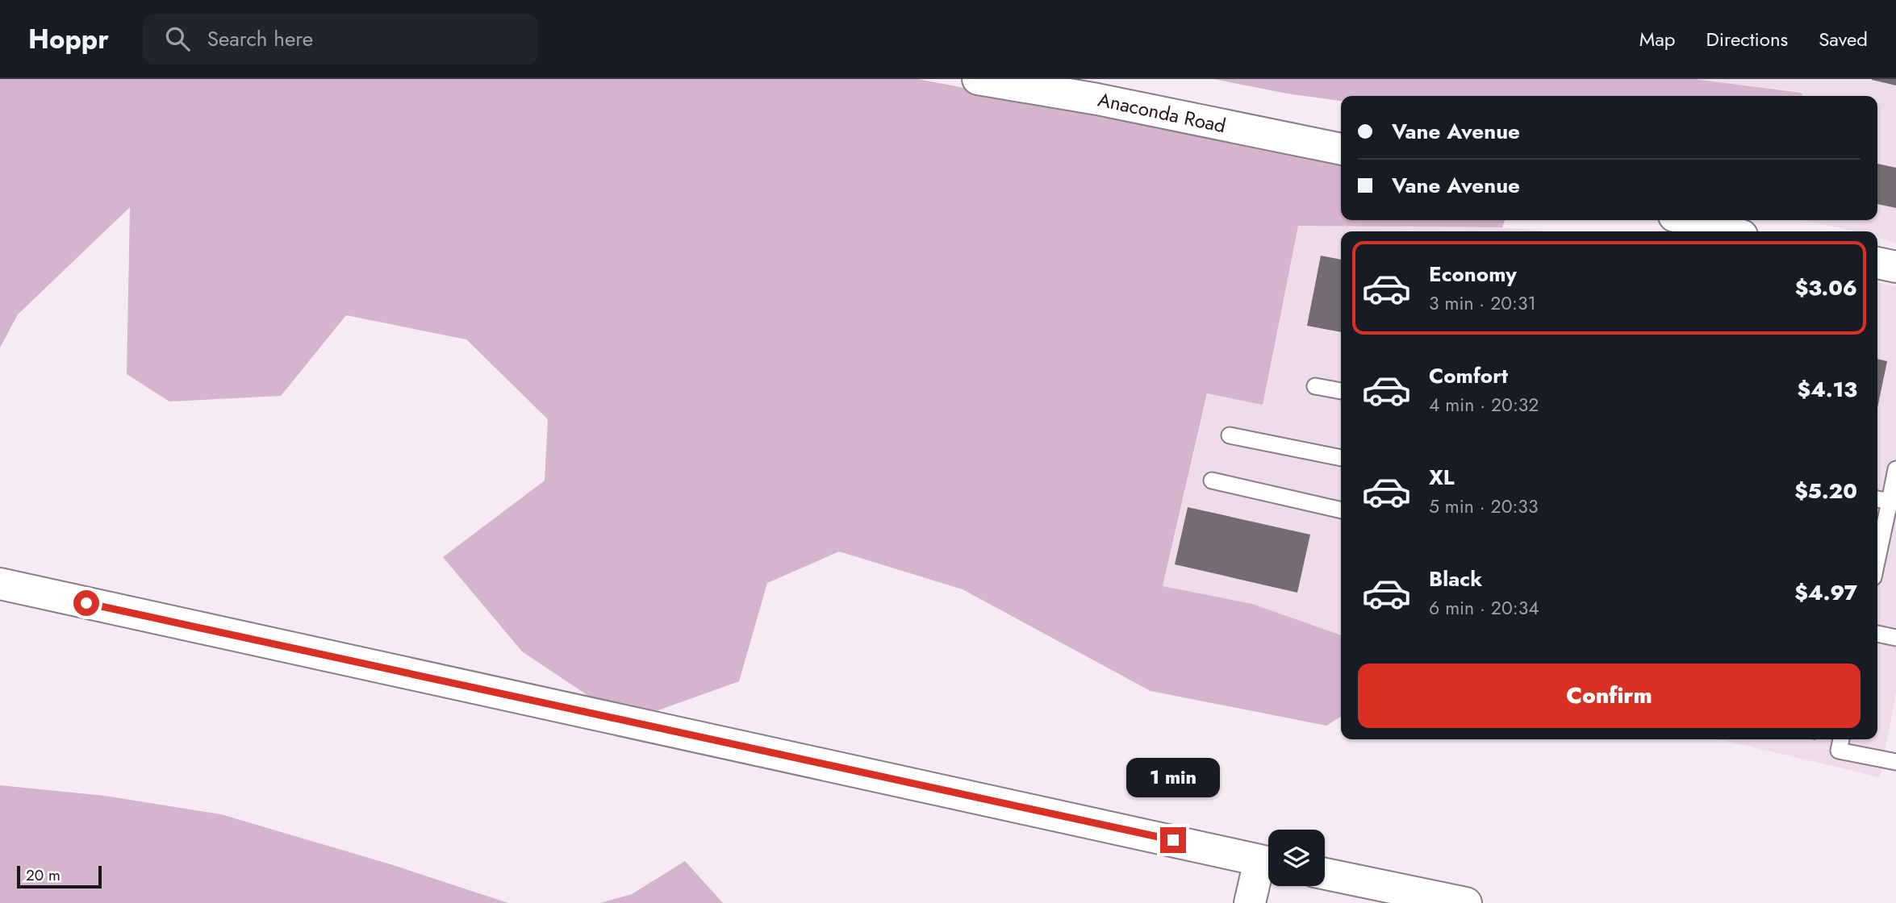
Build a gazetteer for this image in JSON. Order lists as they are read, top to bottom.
{
  "streets": {
    "street": ["Anaconda Road"]
  },
  "scale_bar": "20 m",
  "page": {
    "header": "Hoppr",
    "search": "Search here",
    "nav": ["Map", "Directions", "Saved"],
    "banner": ["Vane Avenue", "Vane Avenue"],
    "list": [
      {
        "name": "Economy",
        "note": "3 min · 20:31",
        "value": "$3.06"
      },
      {
        "name": "Comfort",
        "note": "4 min · 20:32",
        "value": "$4.13"
      },
      {
        "name": "XL",
        "note": "5 min · 20:33",
        "value": "$5.20"
      },
      {
        "name": "Black",
        "note": "6 min · 20:34",
        "value": "$4.97"
      }
    ],
    "buttons": "Confirm",
    "bubble": "1 min",
    "scale": "20 m"
  }
}
